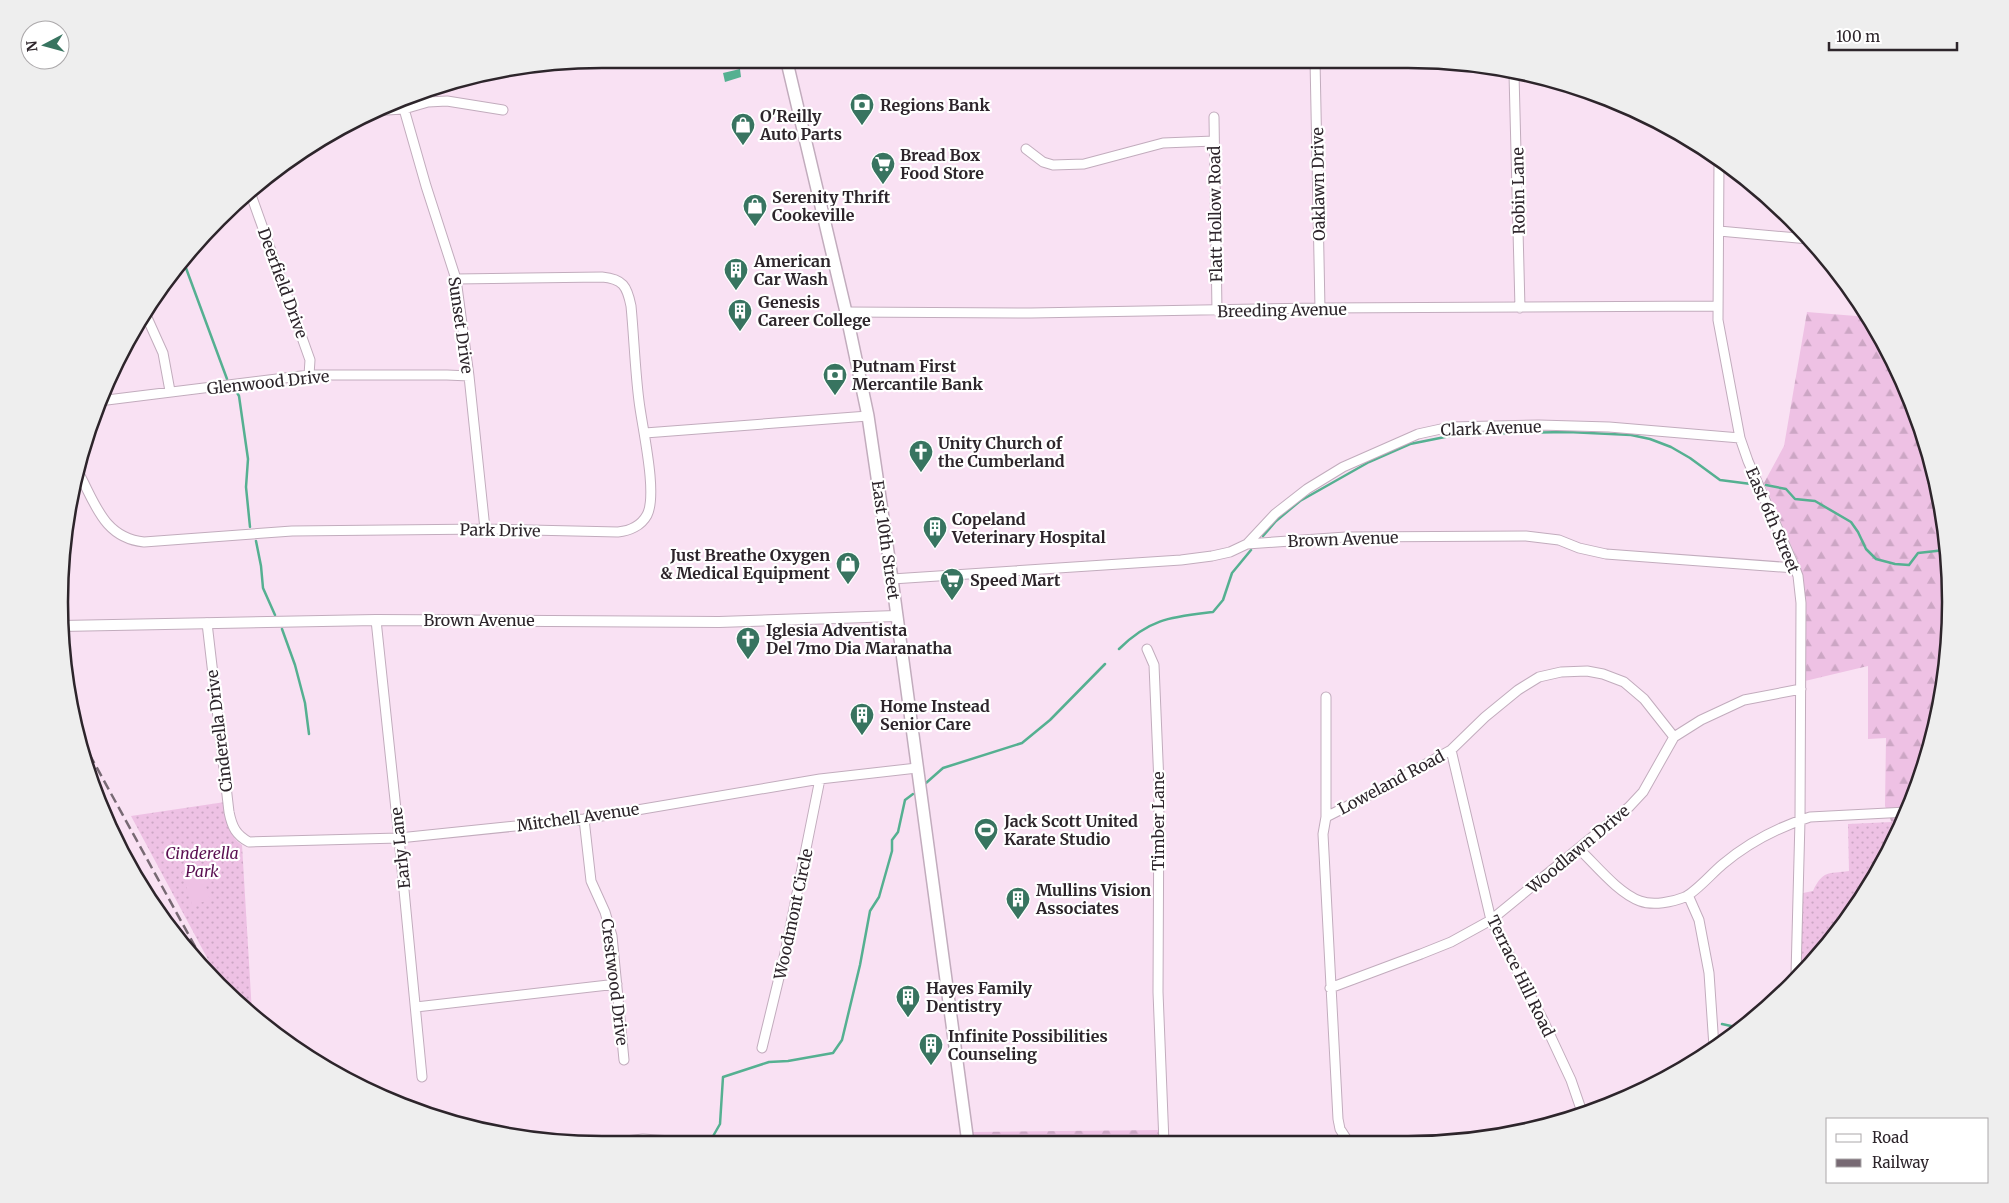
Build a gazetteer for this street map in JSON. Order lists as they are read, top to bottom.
{
  "streets": {
    "main road": ["East 10th Street"],
    "street": [
      "Oaklawn Drive",
      "Robin Lane",
      "Flatt Hollow Road",
      "Deerfield Drive",
      "Breeding Avenue",
      "Sunset Drive",
      "Glenwood Drive",
      "Clark Avenue",
      "East 6th Street",
      "Park Drive",
      "Brown Avenue",
      "Cinderella Drive",
      "Loweland Road",
      "Mitchell Avenue",
      "Timber Lane",
      "Early Lane",
      "Woodlawn Drive",
      "Woodmont Circle",
      "Terrace Hill Road",
      "Crestwood Drive"
    ]
  },
  "crossings": [
    ["Oaklawn Drive", "Breeding Avenue"],
    ["Robin Lane", "Breeding Avenue"],
    ["Flatt Hollow Road", "Breeding Avenue"],
    ["Deerfield Drive", "Glenwood Drive"],
    ["Breeding Avenue", "East 6th Street"],
    ["Breeding Avenue", "East 10th Street"],
    ["Sunset Drive", "Glenwood Drive"],
    ["Sunset Drive", "Park Drive"],
    ["Clark Avenue", "East 6th Street"],
    ["Clark Avenue", "Brown Avenue"],
    ["East 6th Street", "Brown Avenue"],
    ["East 6th Street", "Woodlawn Drive"],
    ["Brown Avenue", "East 10th Street"],
    ["Brown Avenue", "Cinderella Drive"],
    ["Brown Avenue", "Early Lane"],
    ["East 10th Street", "Mitchell Avenue"],
    ["Cinderella Drive", "Mitchell Avenue"],
    ["Loweland Road", "Woodlawn Drive"],
    ["Loweland Road", "Terrace Hill Road"],
    ["Mitchell Avenue", "Early Lane"],
    ["Mitchell Avenue", "Woodmont Circle"],
    ["Mitchell Avenue", "Crestwood Drive"],
    ["Woodlawn Drive", "Terrace Hill Road"]
  ],
  "parks": ["Cinderella Park"],
  "places": {
    "bank": ["Regions Bank", "Putnam First Mercantile Bank"],
    "shop": ["O'Reilly Auto Parts", "Serenity Thrift Cookeville", "Just Breathe Oxygen & Medical Equipment"],
    "supermarket": ["Bread Box Food Store", "Speed Mart"],
    "building": [
      "American Car Wash",
      "Genesis Career College",
      "Copeland Veterinary Hospital",
      "Home Instead Senior Care",
      "Mullins Vision Associates",
      "Hayes Family Dentistry",
      "Infinite Possibilities Counseling"
    ],
    "church": ["Unity Church of the Cumberland", "Iglesia Adventista Del 7mo Dia Maranatha"],
    "sports": ["Jack Scott United Karate Studio"]
  },
  "legend": ["Road", "Railway"],
  "scale_bar": "100 m",
  "north": "left"
}
